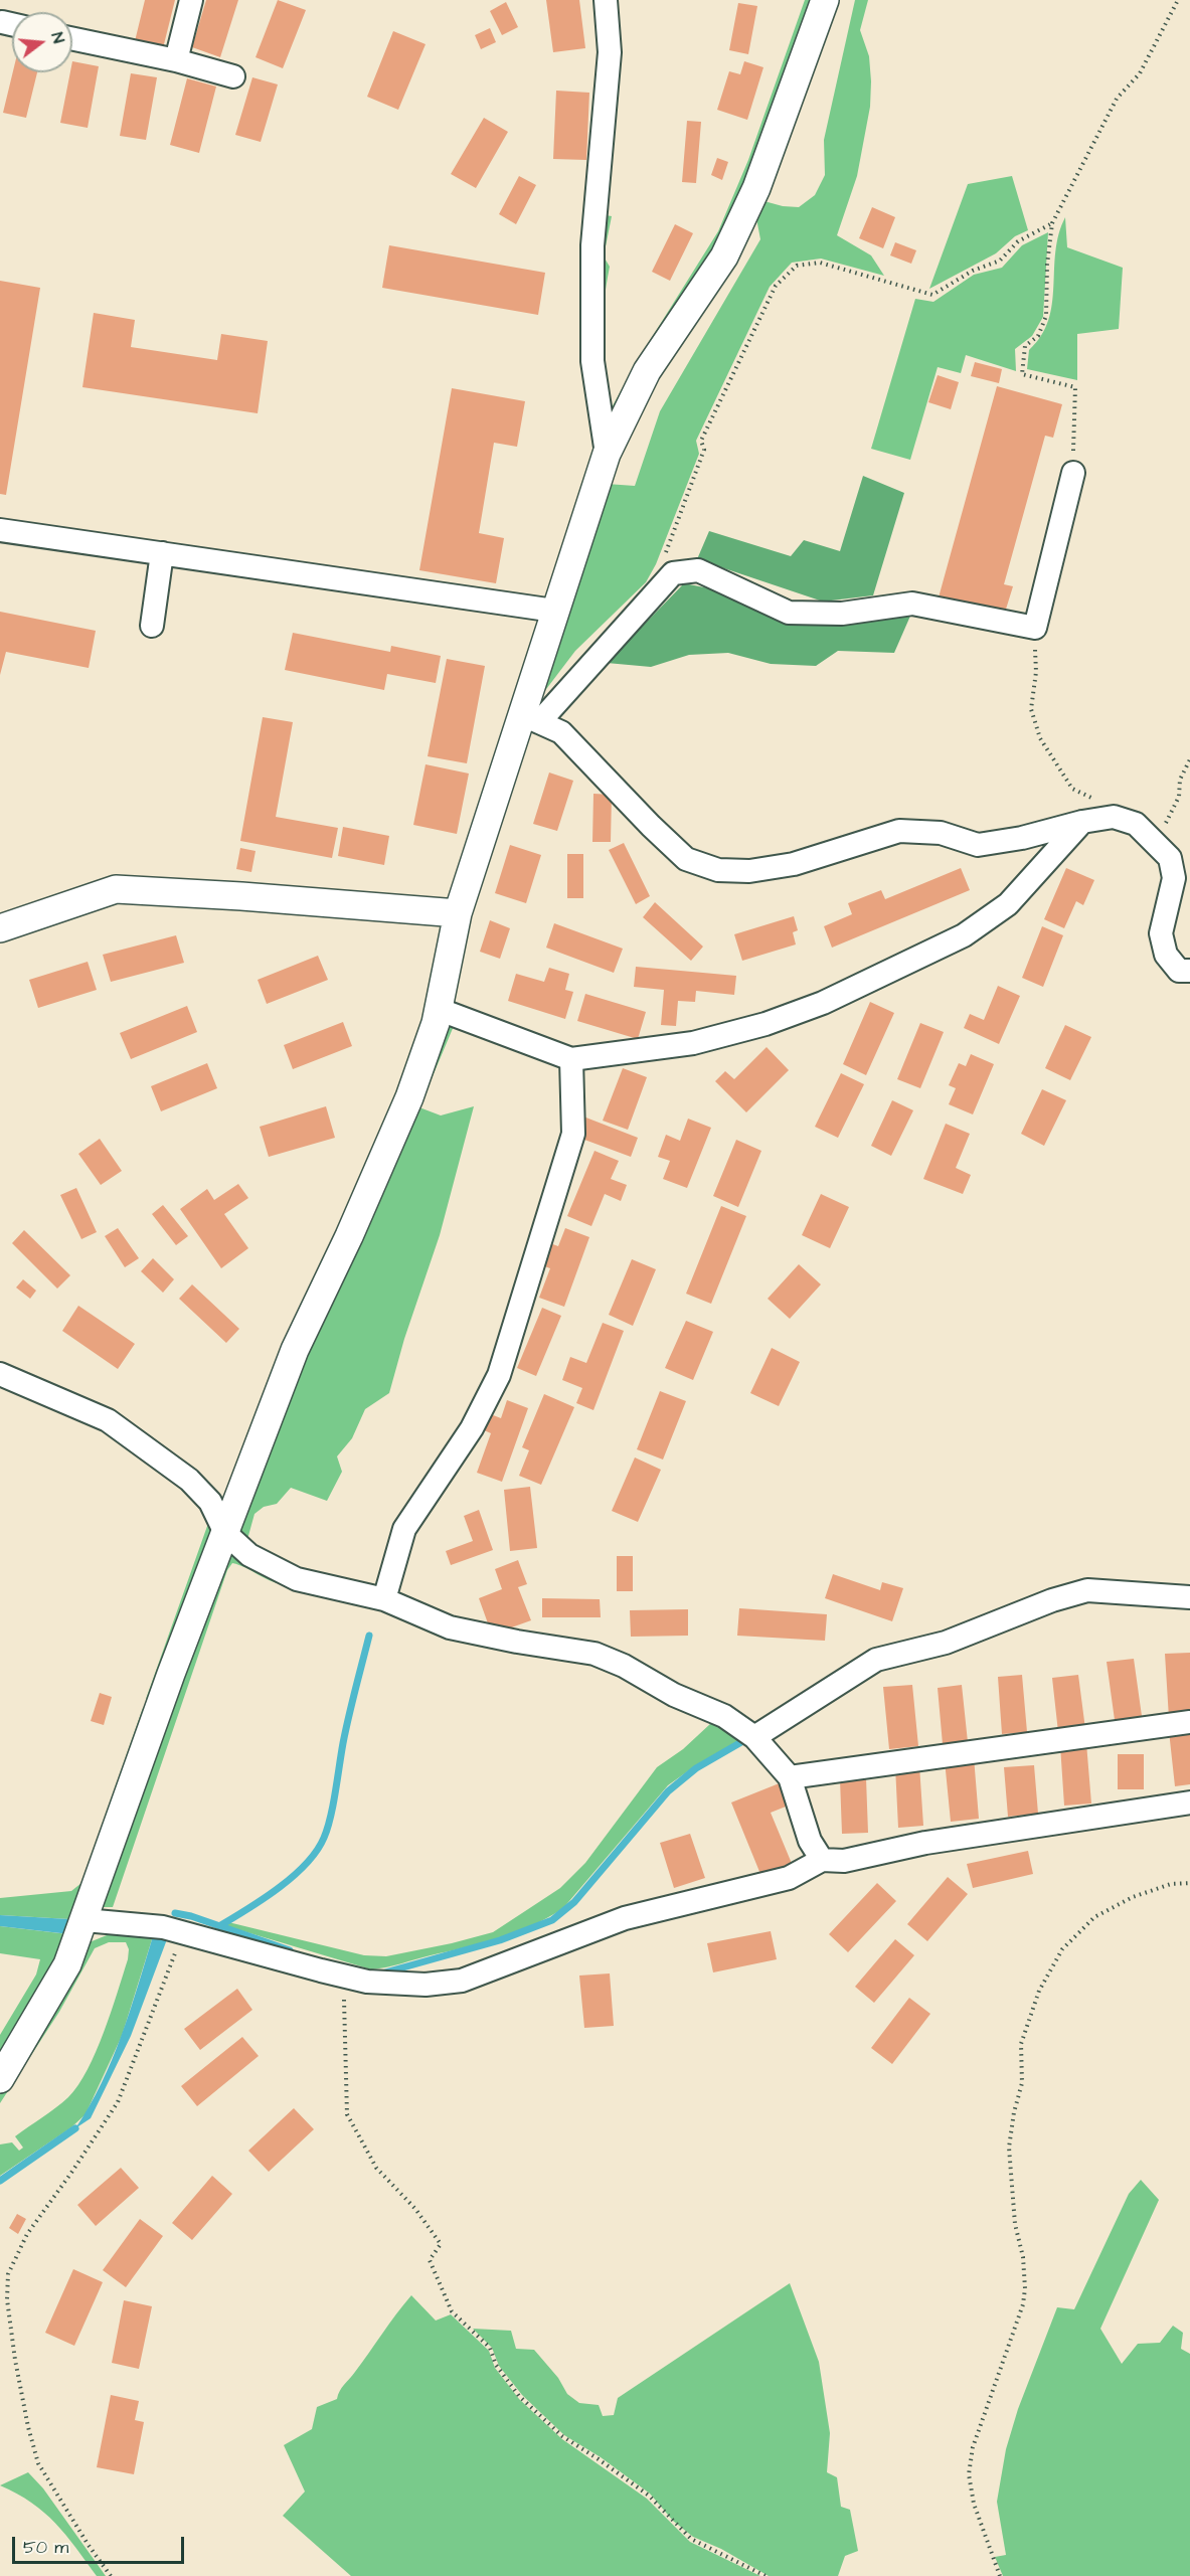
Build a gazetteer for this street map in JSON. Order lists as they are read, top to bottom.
{
  "scale_bar": "50 m",
  "north": "right"
}
